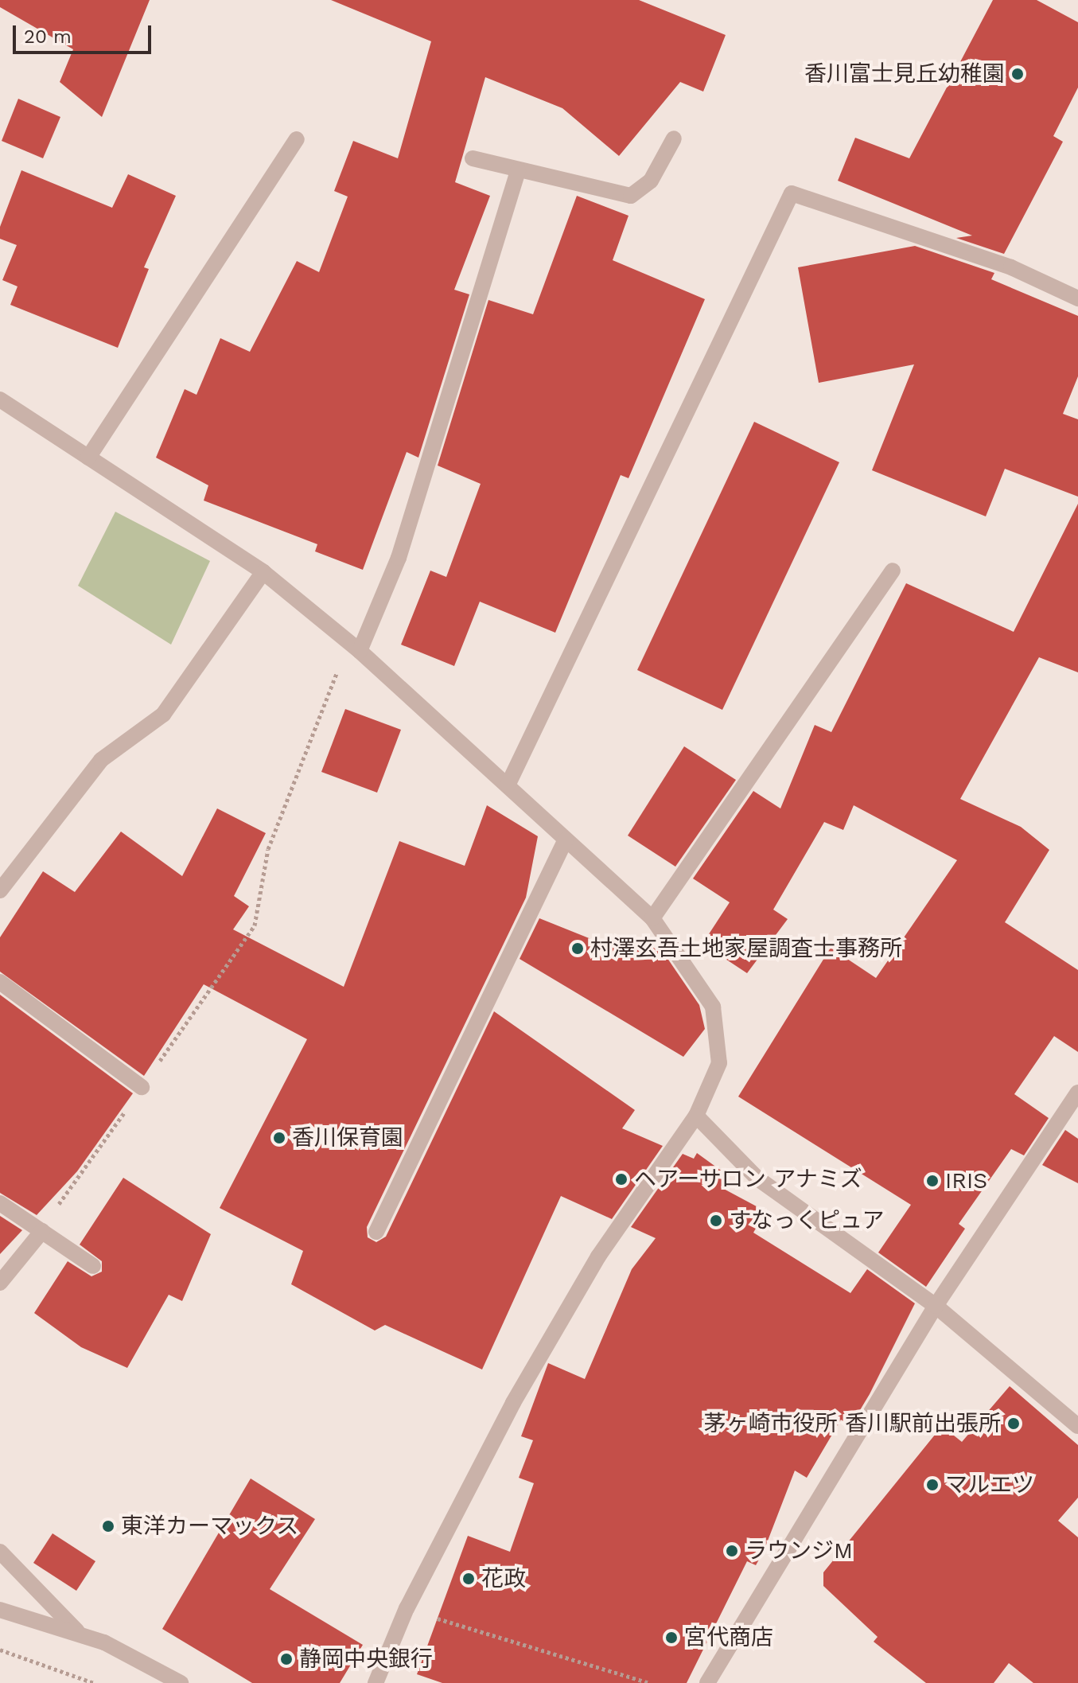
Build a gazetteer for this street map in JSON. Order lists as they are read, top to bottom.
{
  "places": [
    "香川富士見丘幼稚園",
    "村澤玄吾土地家屋調査士事務所",
    "香川保育園",
    "ヘアーサロン アナミズ",
    "IRIS",
    "すなっくピュア",
    "茅ヶ崎市役所 香川駅前出張所",
    "マルエツ",
    "東洋カーマックス",
    "ラウンジM",
    "花政",
    "宮代商店",
    "静岡中央銀行"
  ],
  "scale_bar": "20 m"
}
